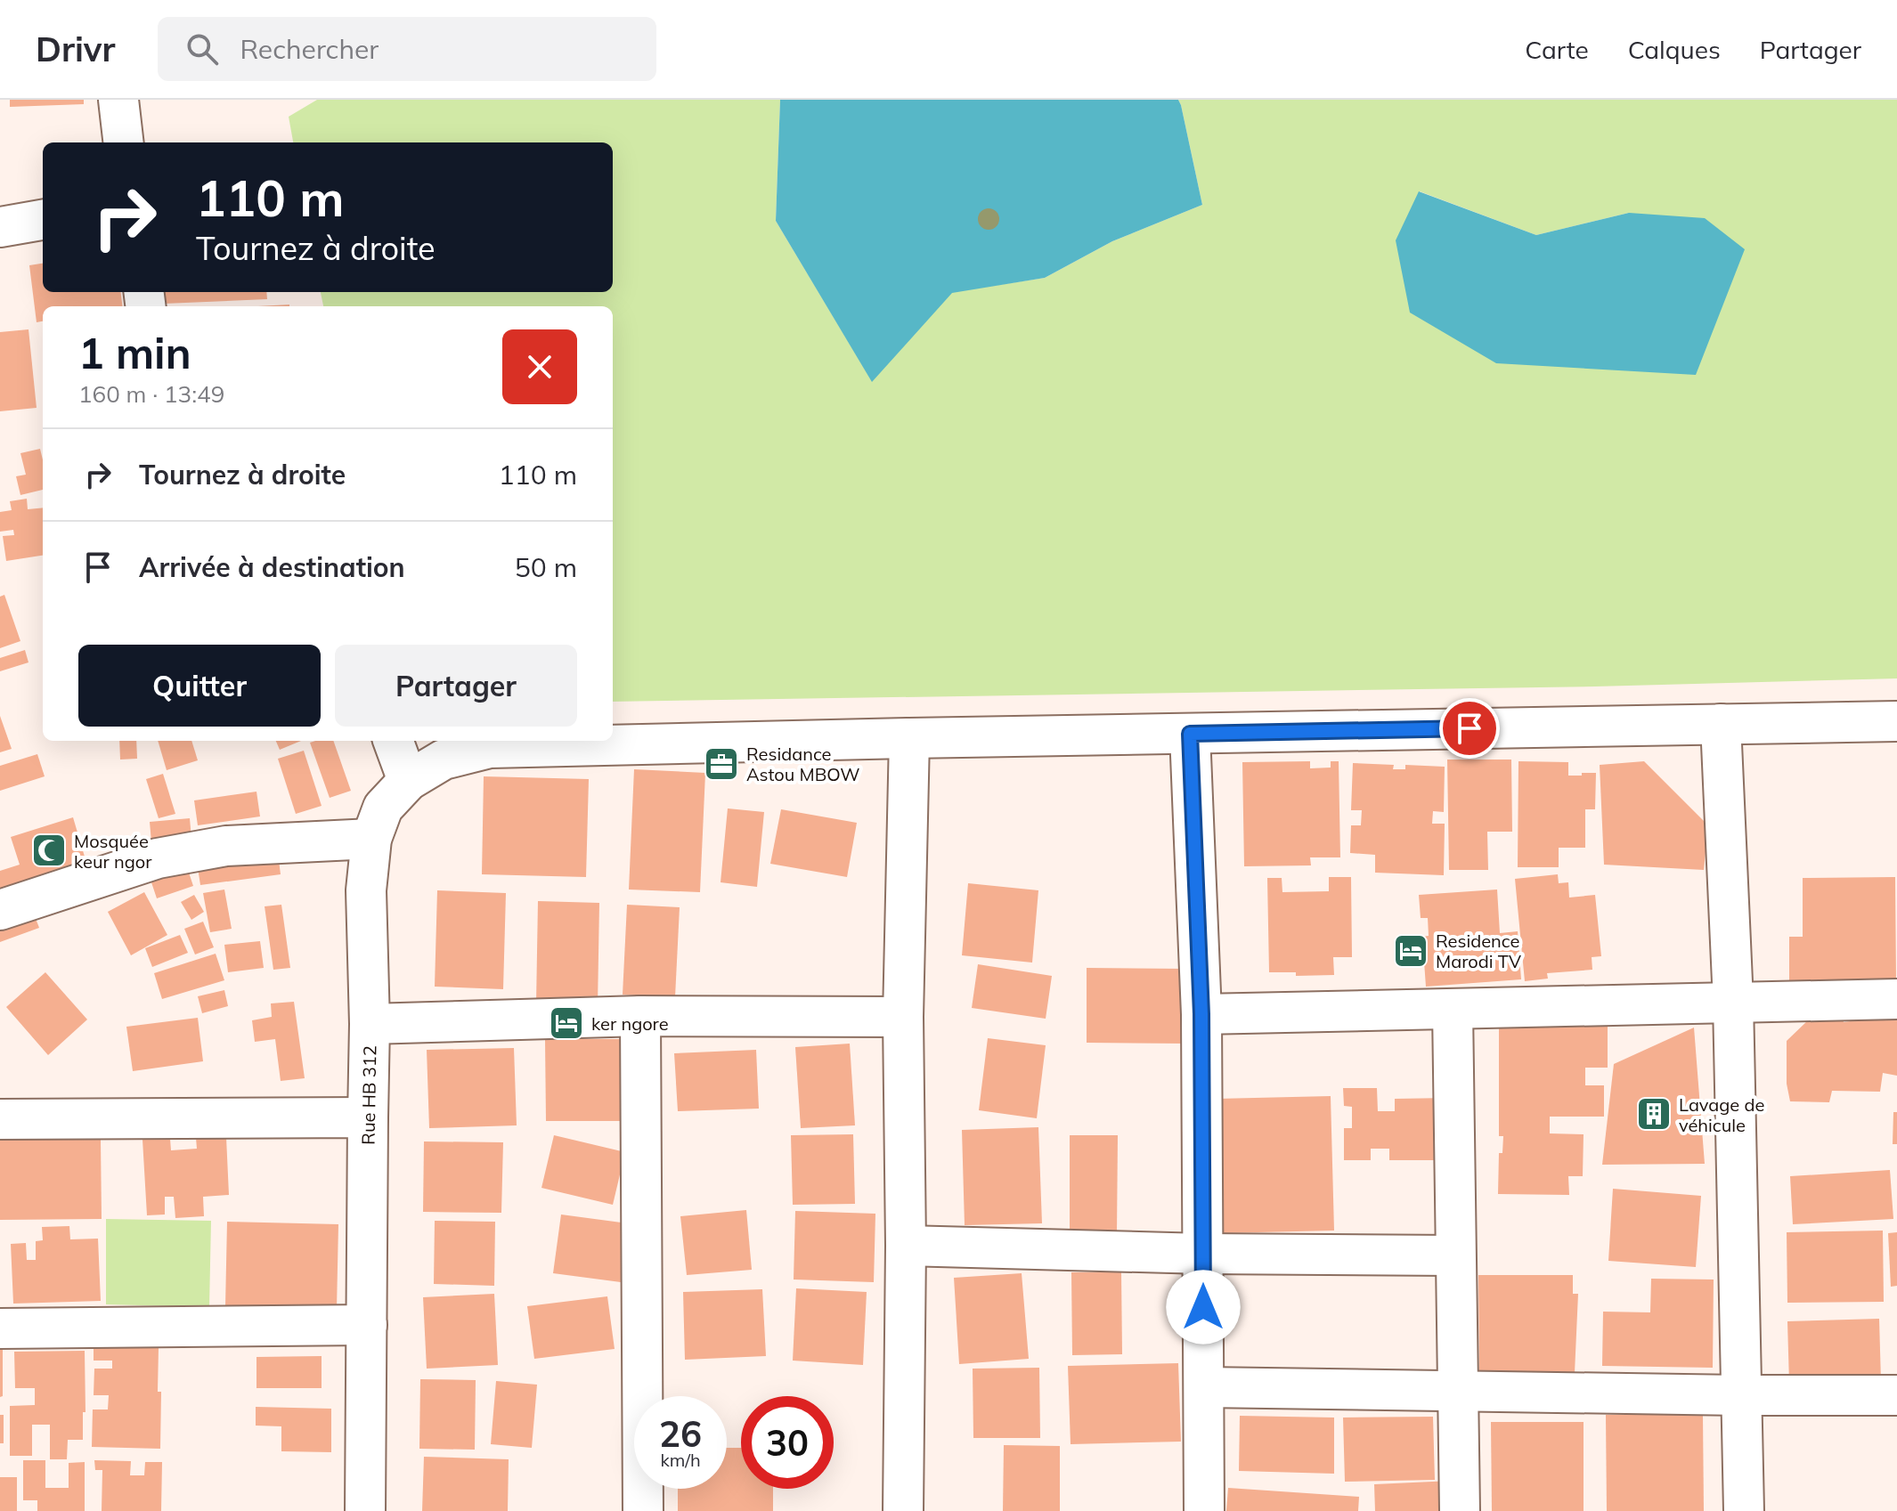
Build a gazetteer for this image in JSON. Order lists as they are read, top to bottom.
{
  "streets": {
    "street": ["Rue HB 312"]
  },
  "places": {
    "office": ["Residance Astou MBOW"],
    "mosque": ["Mosquée keur ngor"],
    "hotel": ["Residence Marodi TV", "ker ngore"],
    "building": ["Lavage de véhicule"]
  },
  "page": {
    "header": "Drivr",
    "search": "Rechercher",
    "nav": ["Carte", "Calques", "Partager"],
    "turn": ["110 m", "Tournez à droite"],
    "heading": ["1 min", "160 m · 13:49"],
    "list": [
      {
        "name": "Tournez à droite",
        "value": "110 m"
      },
      {
        "name": "Arrivée à destination",
        "value": "50 m"
      }
    ],
    "buttons": ["Quitter", "Partager"],
    "speed": "26 km/h",
    "limit": "30"
  }
}
